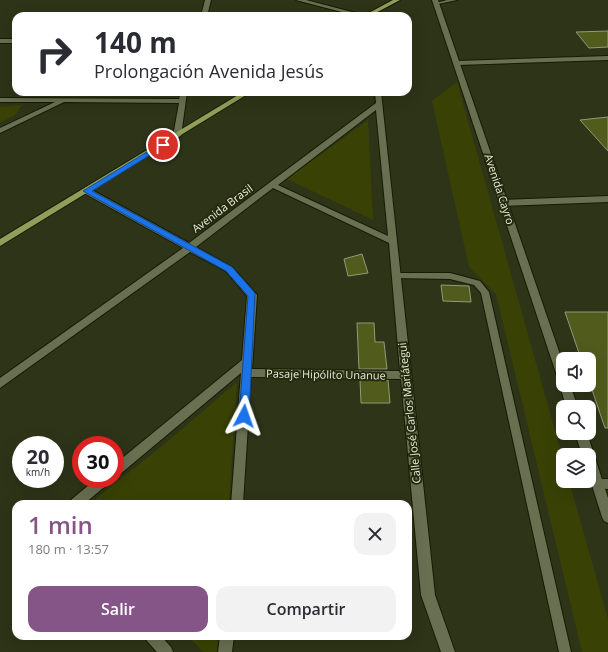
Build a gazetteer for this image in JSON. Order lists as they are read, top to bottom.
{
  "streets": {
    "street": [
      "Avenida Cayro",
      "Avenida Brasil",
      "Pasaje Hipólito Unanue",
      "Calle José Carlos Mariátegui"
    ]
  },
  "crossings": [
    ["Avenida Brasil", "Calle José Carlos Mariátegui"],
    ["Pasaje Hipólito Unanue", "Calle José Carlos Mariátegui"]
  ],
  "page": {
    "turn": ["140 m", "Prolongación Avenida Jesús"],
    "speed": "20 km/h",
    "limit": "30",
    "heading": ["1 min", "180 m · 13:57"],
    "buttons": ["Salir", "Compartir"]
  }
}
